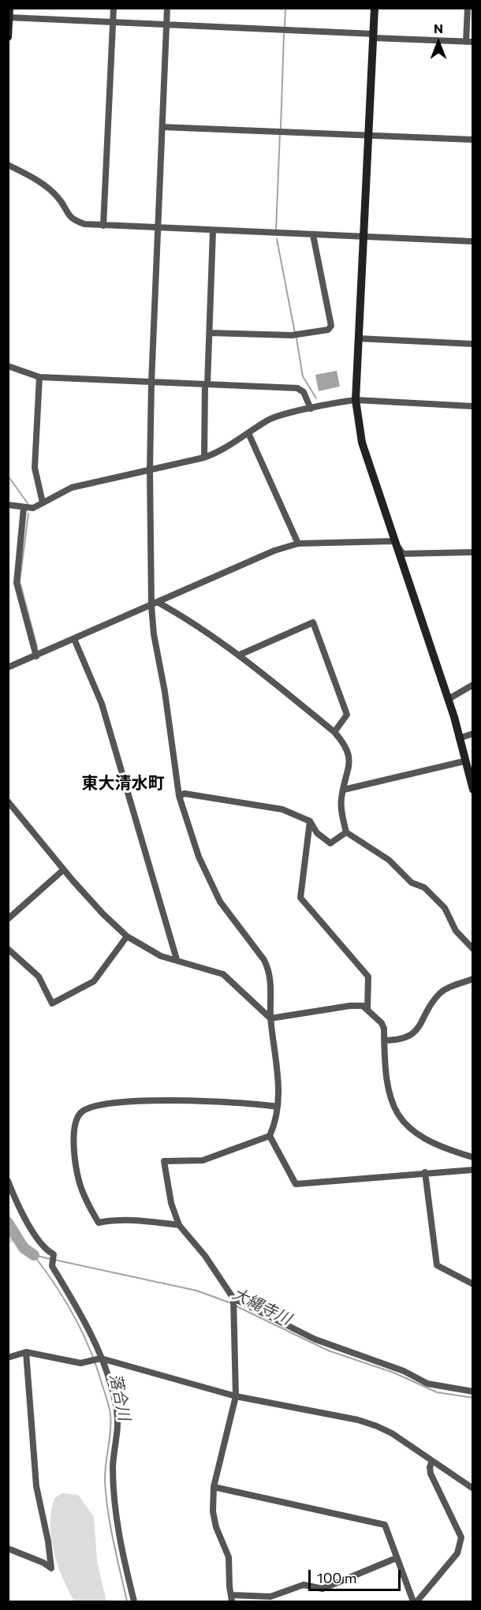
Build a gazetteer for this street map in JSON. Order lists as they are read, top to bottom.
{
  "districts": ["東大清水町"],
  "water": ["大縄寺川", "落合川"],
  "scale_bar": "100 m",
  "north": "top"
}
